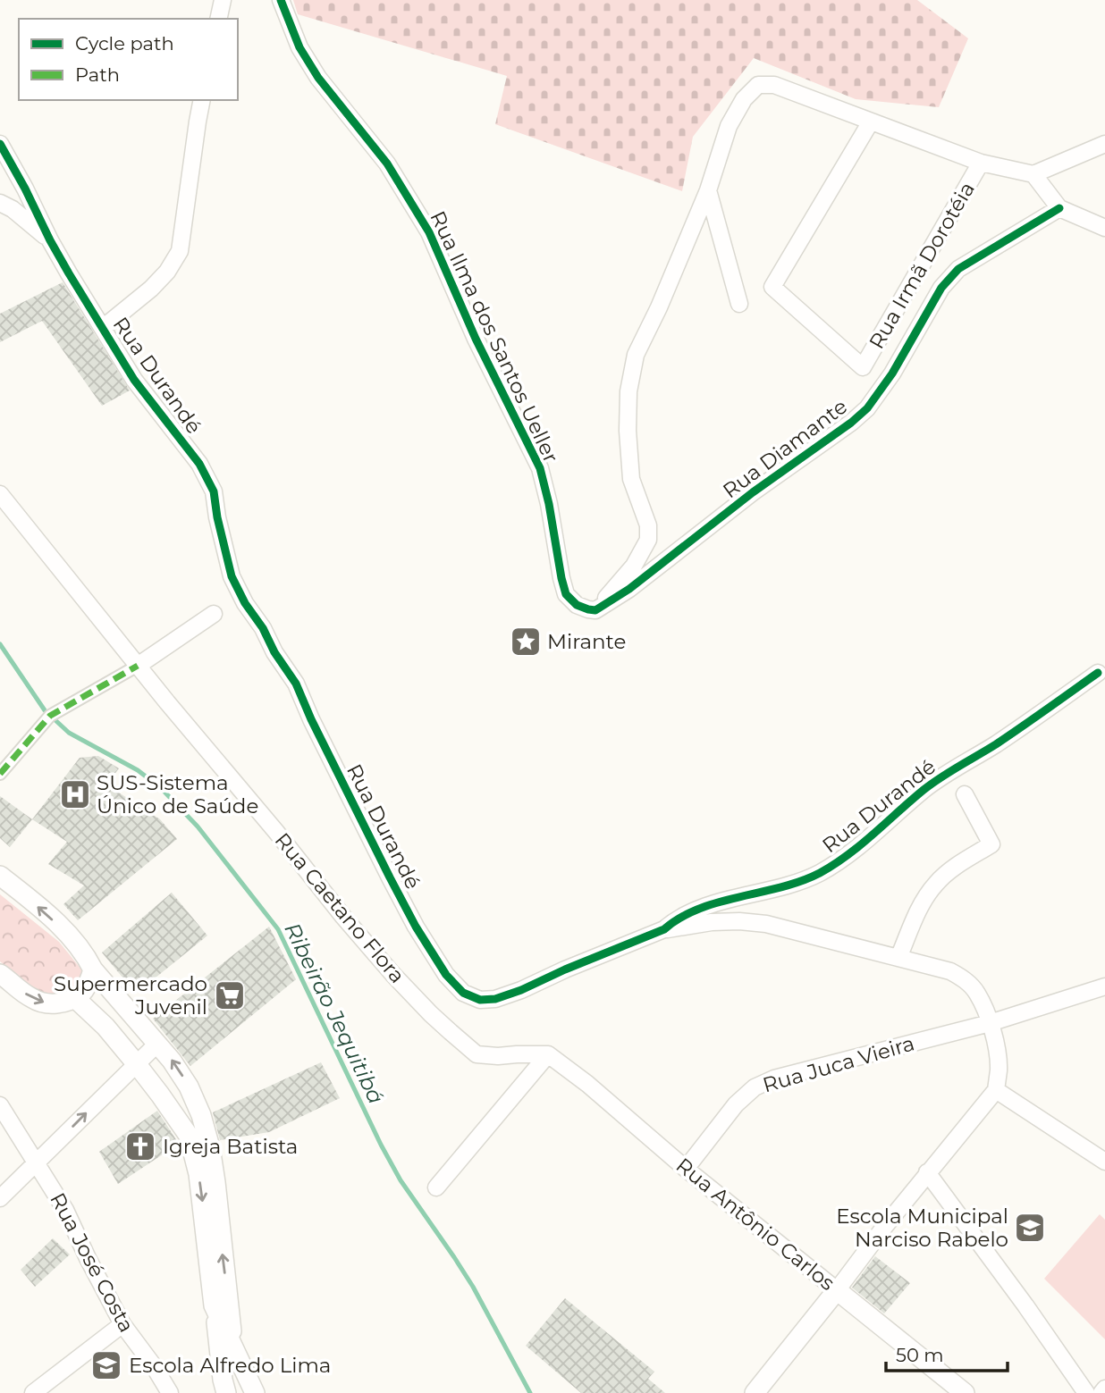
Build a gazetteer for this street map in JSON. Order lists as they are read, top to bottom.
{
  "streets": {
    "street": [
      "Rua Irmã Dorotéia",
      "Rua Ilma dos Santos Ueller",
      "Rua Durandé",
      "Rua Diamante",
      "Rua Caetano Flora",
      "Rua Juca Vieira",
      "Rua Antônio Carlos",
      "Rua José Costa"
    ]
  },
  "crossings": [
    ["Rua Ilma dos Santos Ueller", "Rua Diamante"],
    ["Rua Caetano Flora", "Rua Antônio Carlos"],
    ["Rua Juca Vieira", "Rua Antônio Carlos"]
  ],
  "water": ["Ribeirão Jequitibá"],
  "places": {
    "place": ["Mirante"],
    "hospital": ["SUS-Sistema Único de Saúde"],
    "supermarket": ["Supermercado Juvenil"],
    "church": ["Igreja Batista"],
    "school or university": ["Escola Municipal Narciso Rabelo", "Escola Alfredo Lima"]
  },
  "legend": ["Cycle path", "Path"],
  "scale_bar": "50 m"
}
